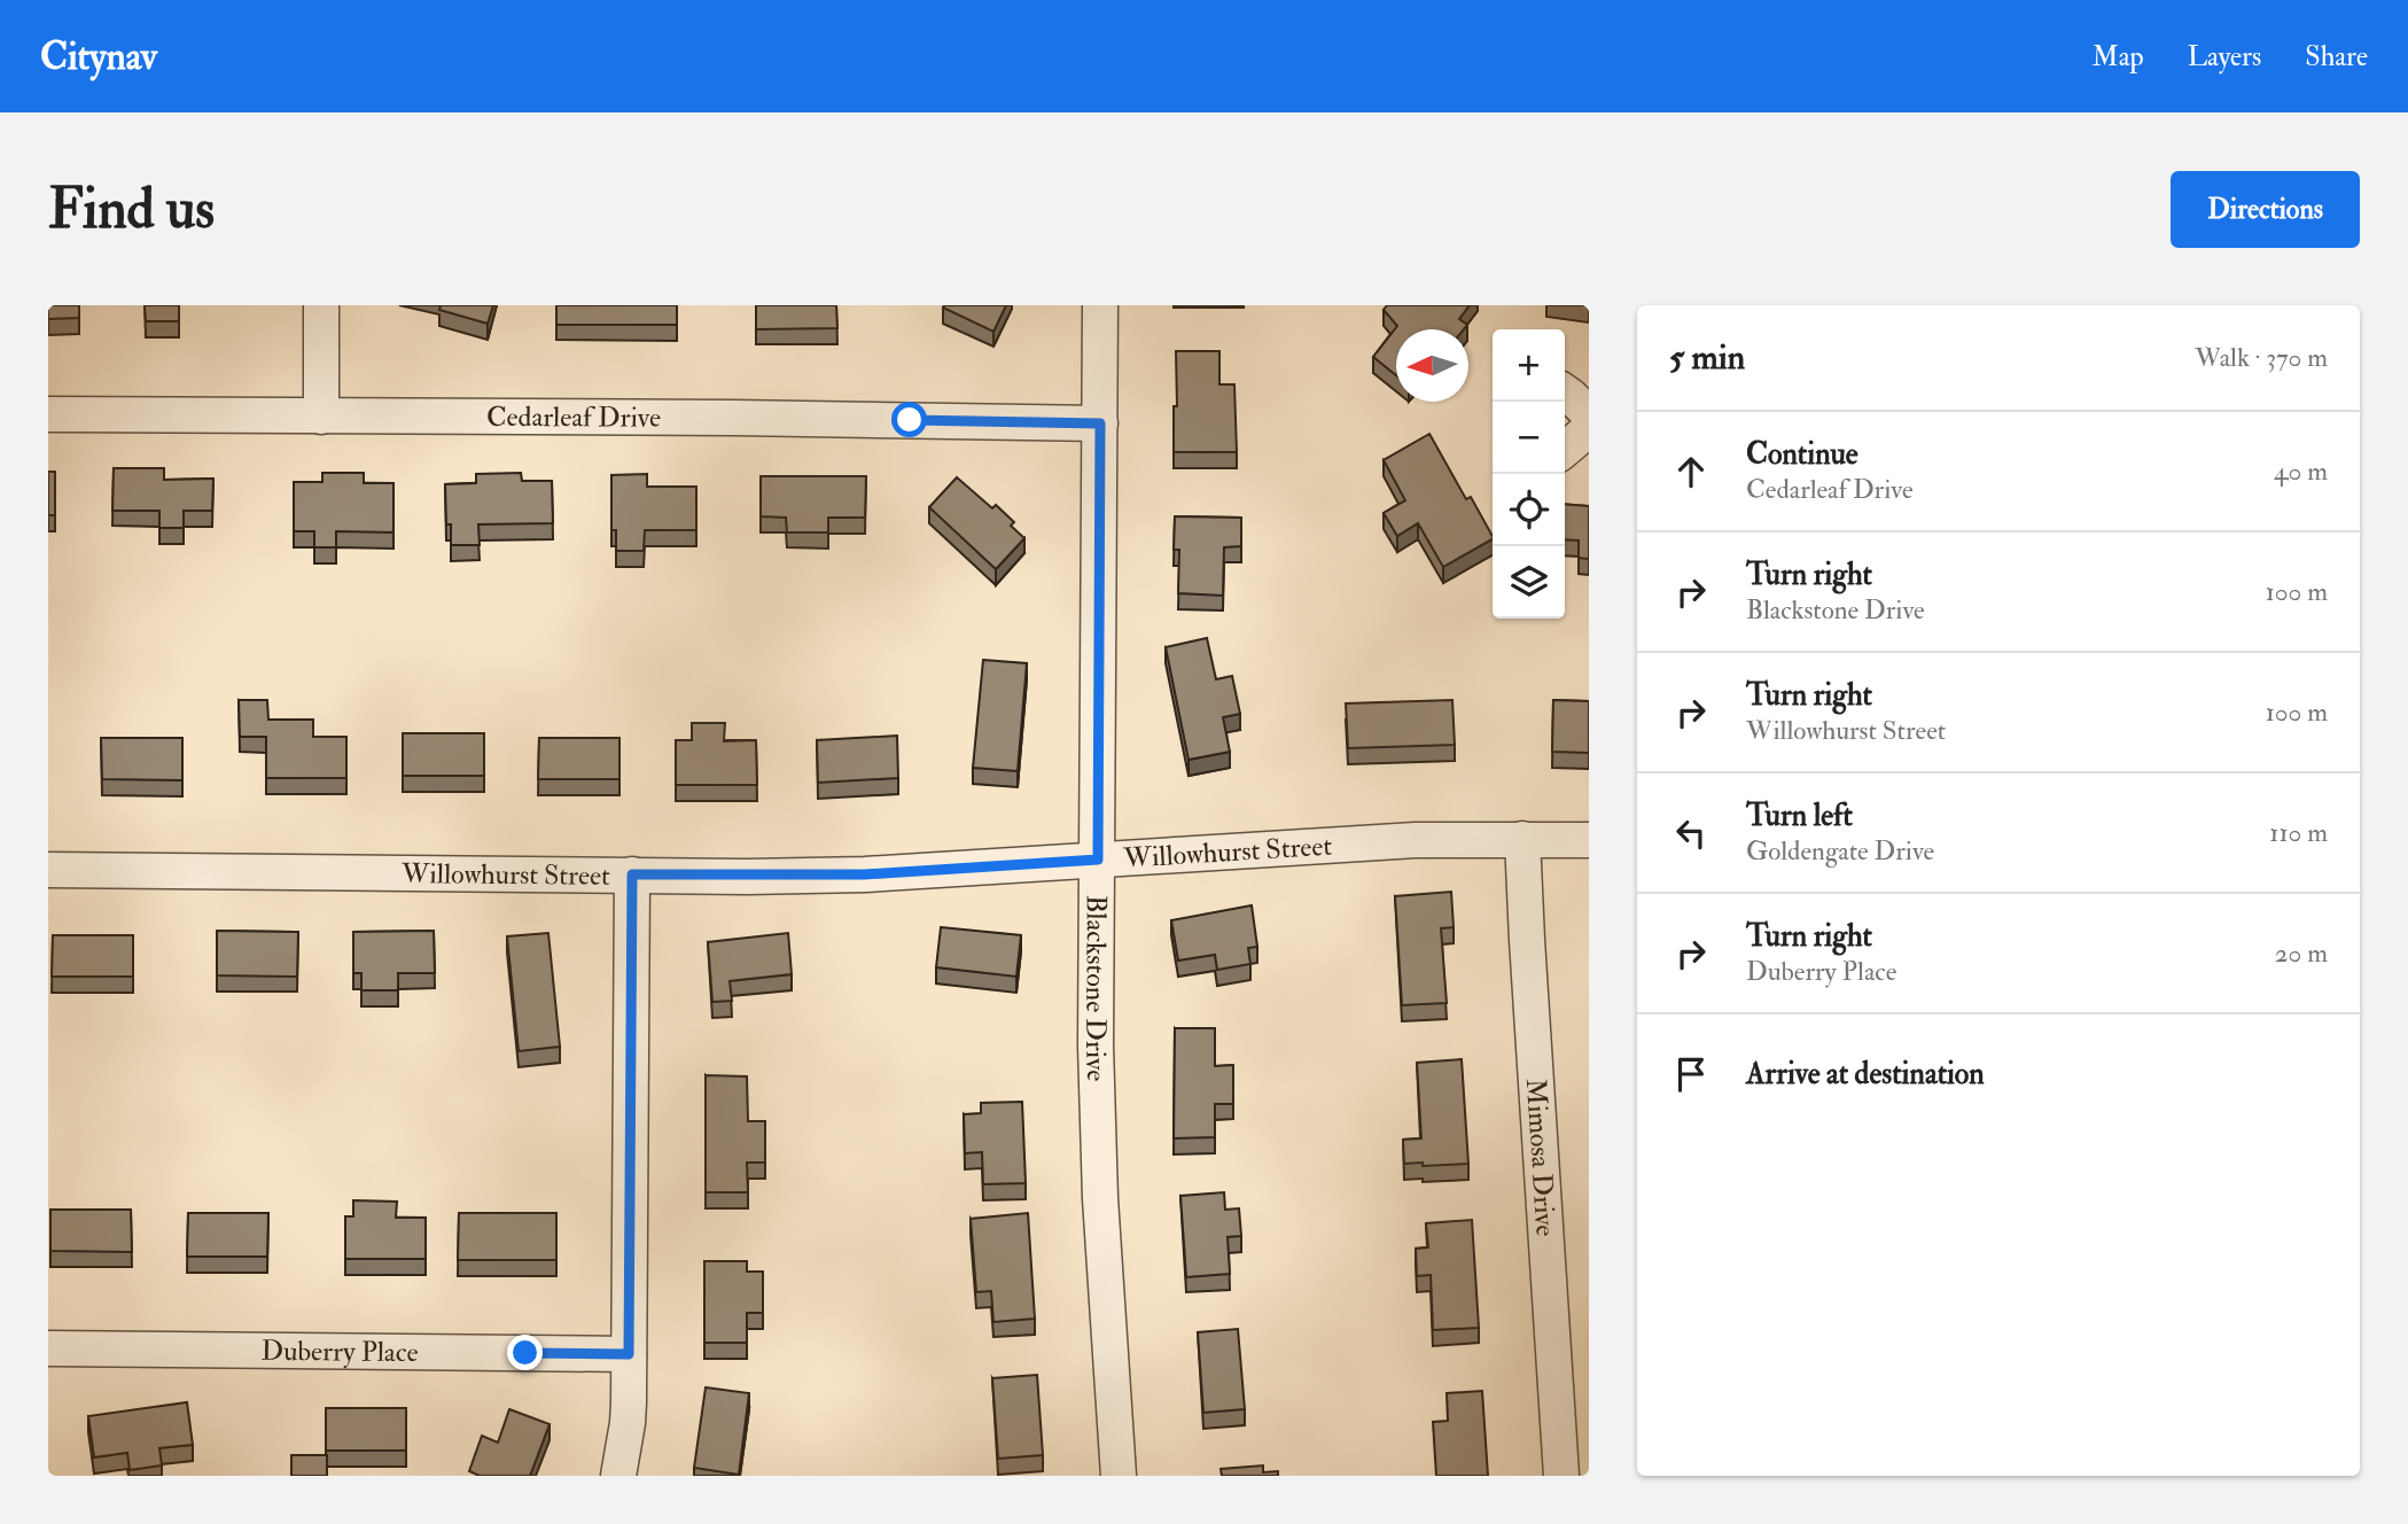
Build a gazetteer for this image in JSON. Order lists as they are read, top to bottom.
{
  "streets": {
    "street": [
      "Cedarleaf Drive",
      "Willowhurst Street",
      "Blackstone Drive",
      "Mimosa Drive",
      "Duberry Place"
    ]
  },
  "crossings": [
    ["Cedarleaf Drive", "Blackstone Drive"],
    ["Willowhurst Street", "Blackstone Drive"],
    ["Willowhurst Street", "Mimosa Drive"]
  ],
  "north": "left",
  "page": {
    "header": "Citynav",
    "nav": ["Map", "Layers", "Share"],
    "buttons": "Directions",
    "title": "Find us",
    "heading": ["5 min", "Walk · 370 m"],
    "map_buttons": ["+", "−"],
    "list": [
      ["Continue", "Cedarleaf Drive", "40 m"],
      ["Turn right", "Blackstone Drive", "100 m"],
      ["Turn right", "Willowhurst Street", "100 m"],
      ["Turn left", "Goldengate Drive", "110 m"],
      ["Turn right", "Duberry Place", "20 m"],
      "Arrive at destination"
    ]
  }
}
